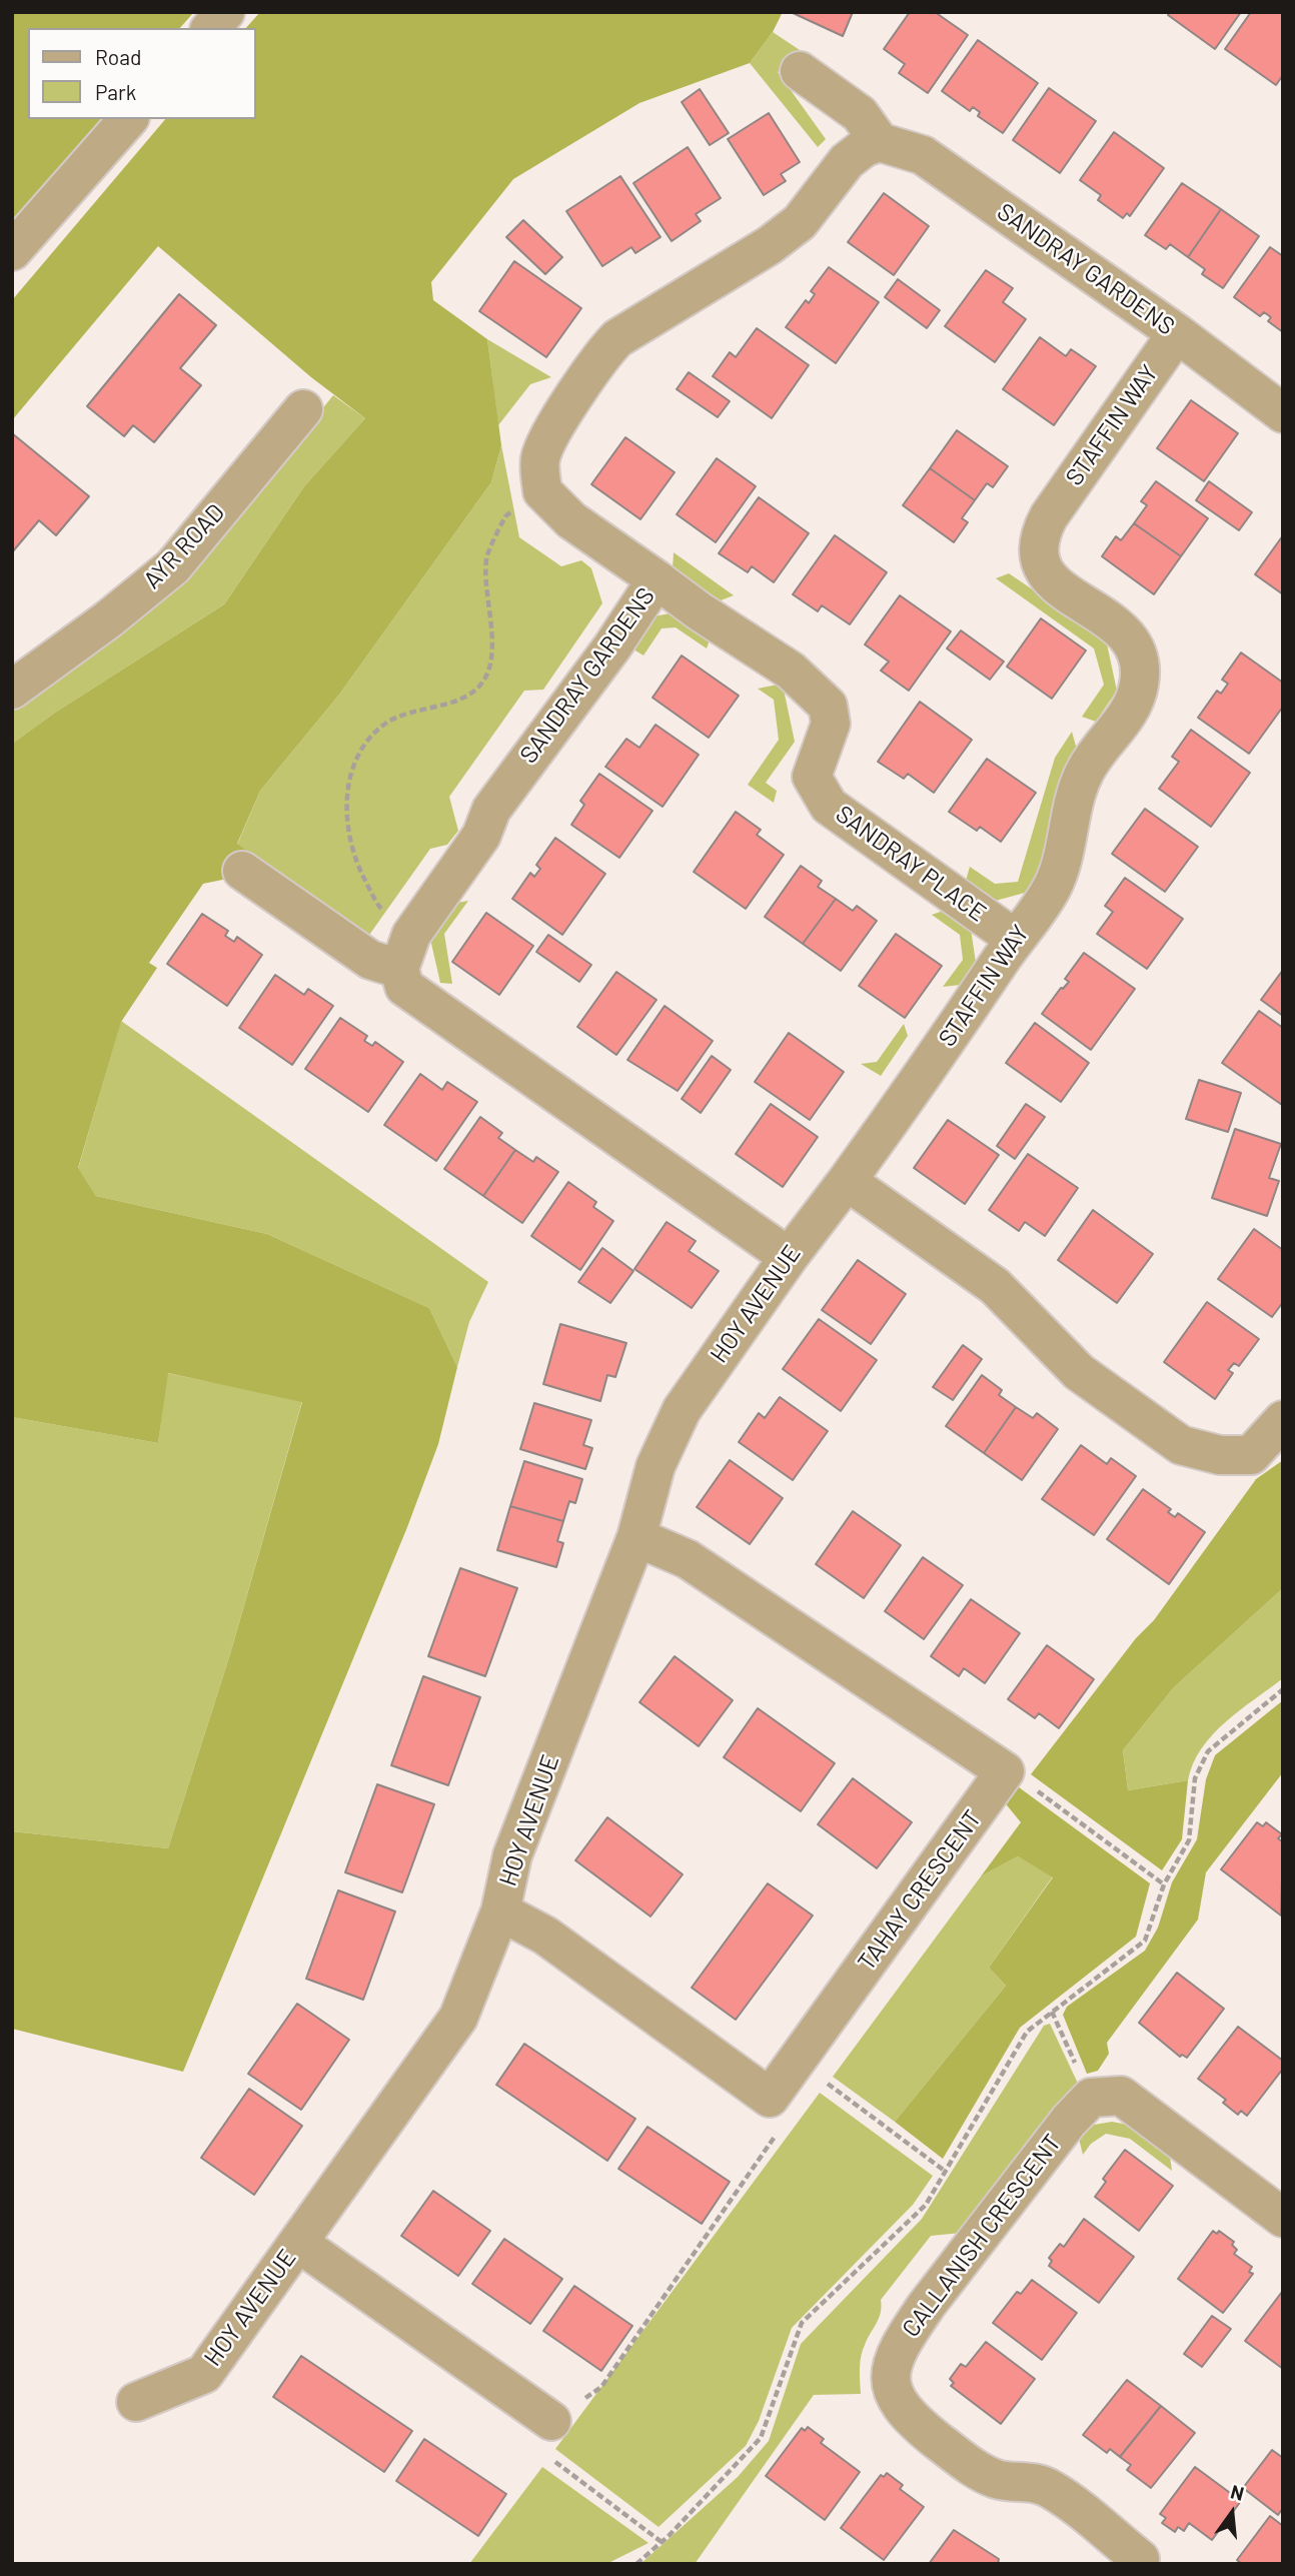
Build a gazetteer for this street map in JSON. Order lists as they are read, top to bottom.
{
  "streets": {
    "street": [
      "SANDRAY GARDENS",
      "STAFFIN WAY",
      "AYR ROAD",
      "SANDRAY PLACE",
      "HOY AVENUE",
      "TAHAY CRESCENT",
      "CALLANISH CRESCENT"
    ]
  },
  "crossings": [
    ["SANDRAY GARDENS", "STAFFIN WAY"],
    ["SANDRAY GARDENS", "SANDRAY PLACE"],
    ["STAFFIN WAY", "SANDRAY PLACE"],
    ["STAFFIN WAY", "HOY AVENUE"]
  ],
  "legend": ["Road", "Park"],
  "north": "top"
}
